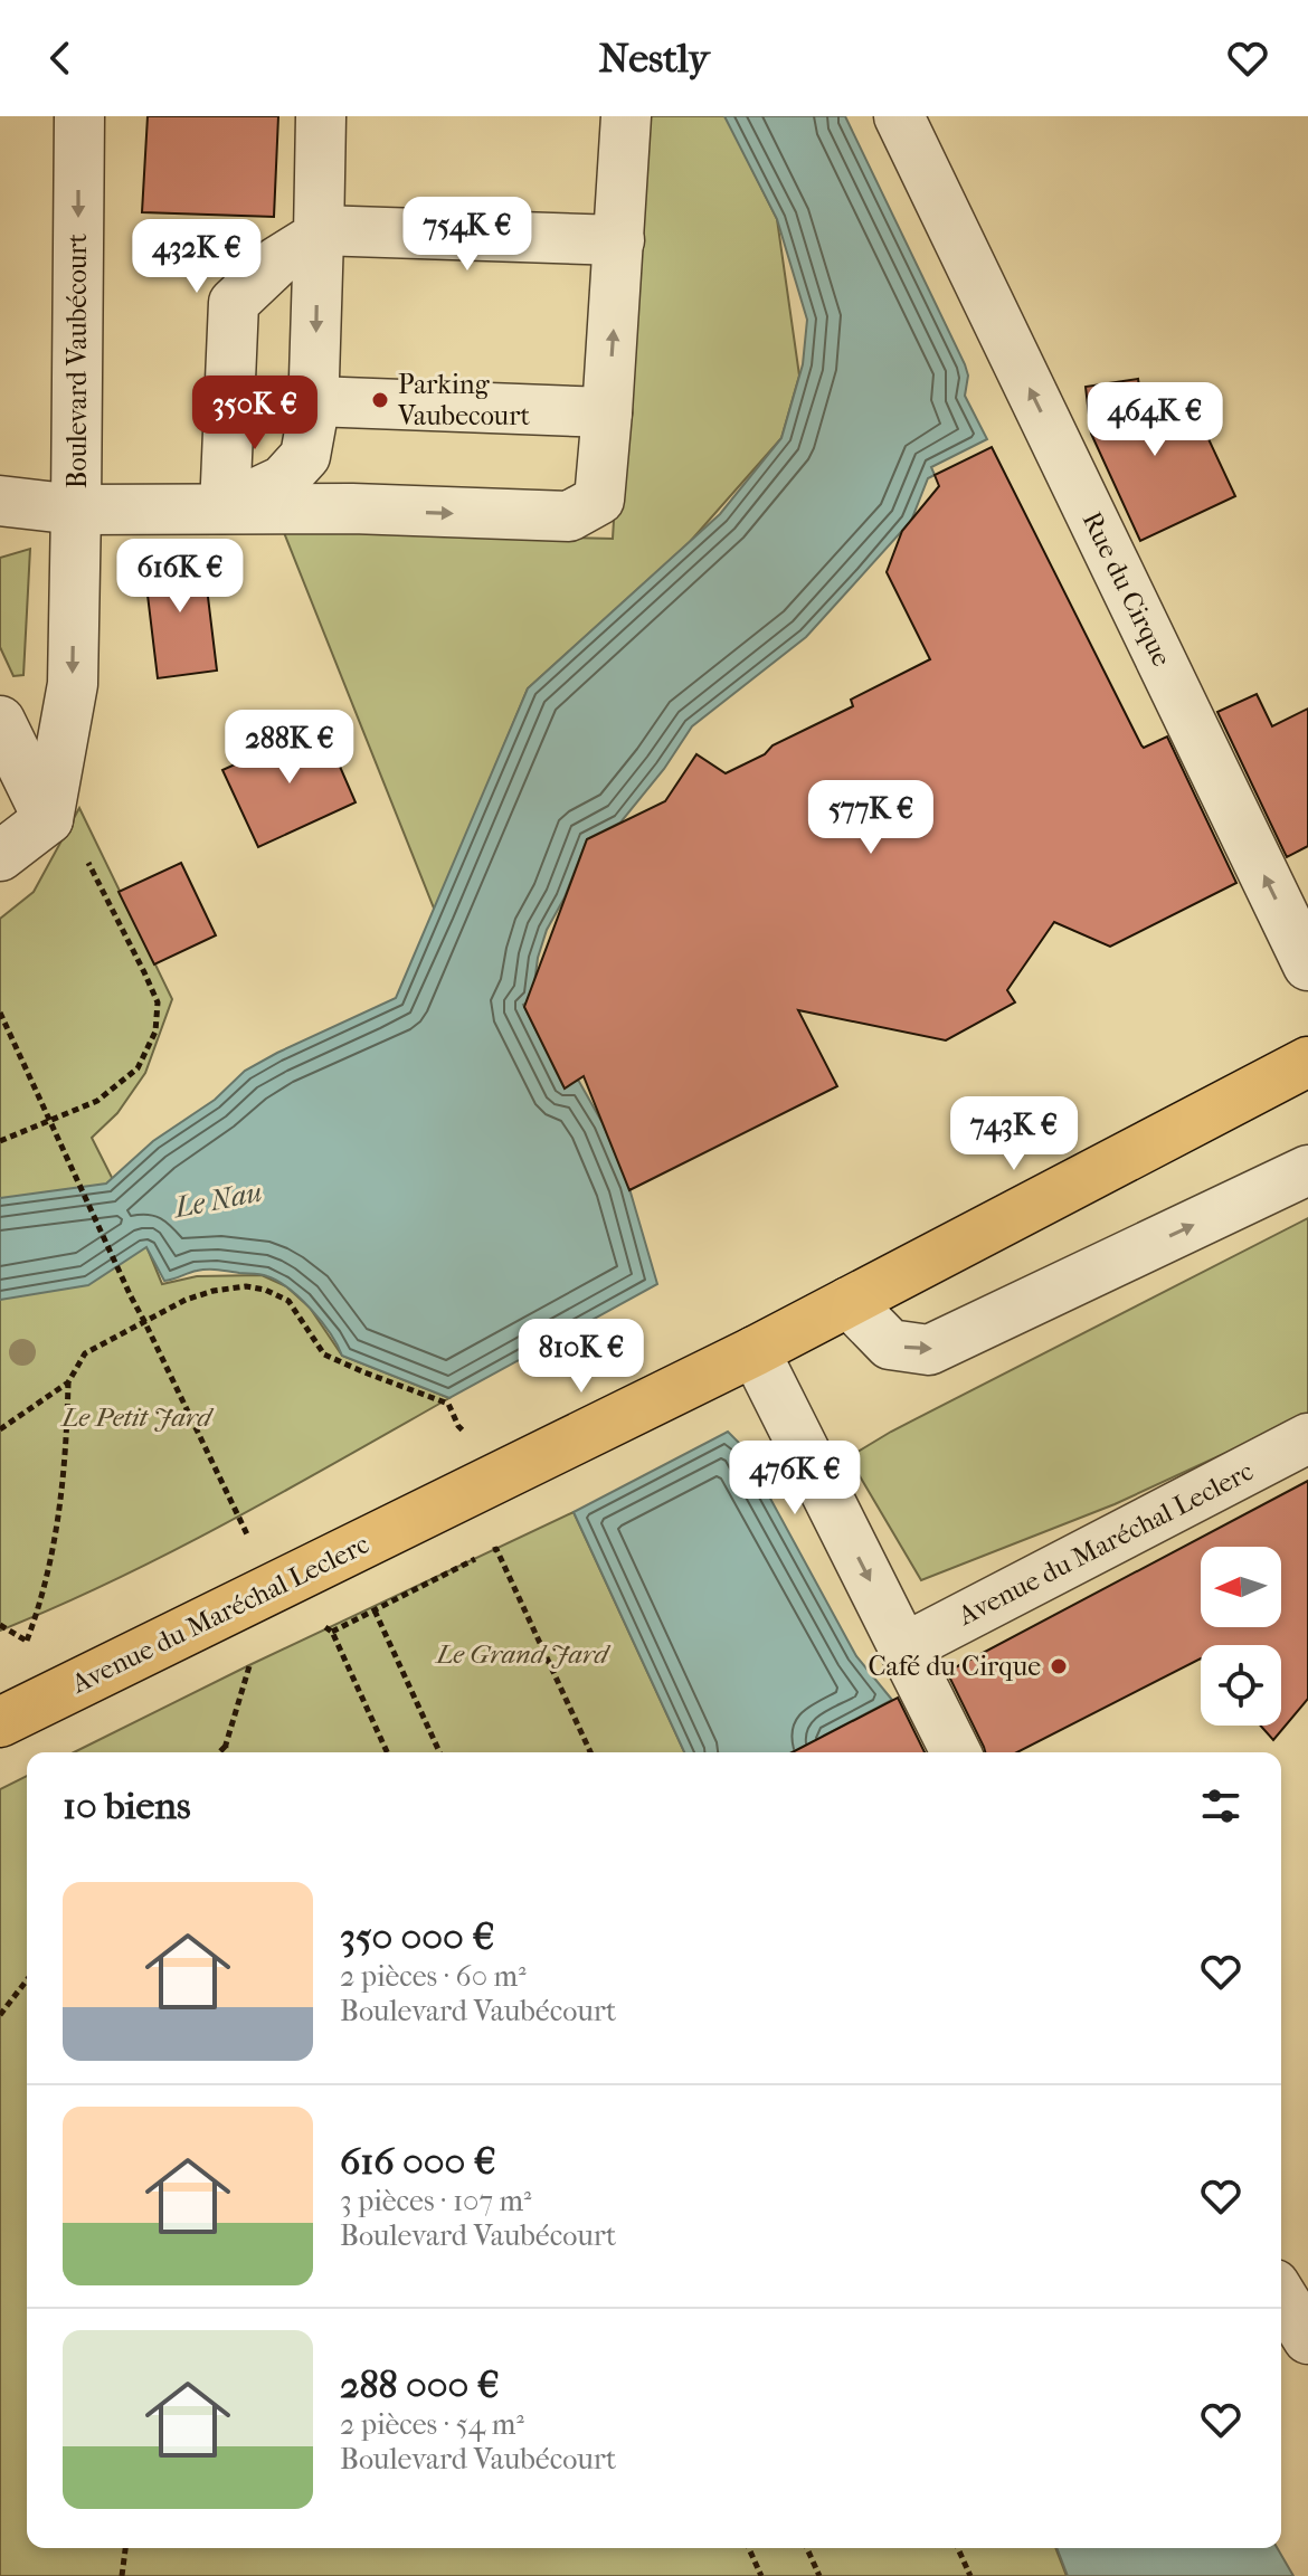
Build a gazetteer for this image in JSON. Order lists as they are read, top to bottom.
{
  "streets": {
    "main road": ["Avenue du Maréchal Leclerc"],
    "street": ["Boulevard Vaubécourt", "Rue du Cirque"]
  },
  "one_way": ["Rue du Cirque"],
  "water": ["Le Nau"],
  "parks": ["Le Petit Jard", "Le Grand Jard"],
  "places": ["Parking Vaubecourt", "Café du Cirque"],
  "north": "left",
  "page": {
    "header": "Nestly",
    "price": [
      "754K €",
      "432K €",
      "350K €",
      "464K €",
      "616K €",
      "288K €",
      "577K €",
      "743K €",
      "810K €",
      "476K €"
    ],
    "heading": "10 biens",
    "list": [
      {
        "name": "350 000 €",
        "note": "2 pièces · 60 m² · Boulevard Vaubécourt"
      },
      {
        "name": "616 000 €",
        "note": "3 pièces · 107 m² · Boulevard Vaubécourt"
      },
      {
        "name": "288 000 €",
        "note": "2 pièces · 54 m² · Boulevard Vaubécourt"
      }
    ]
  }
}
